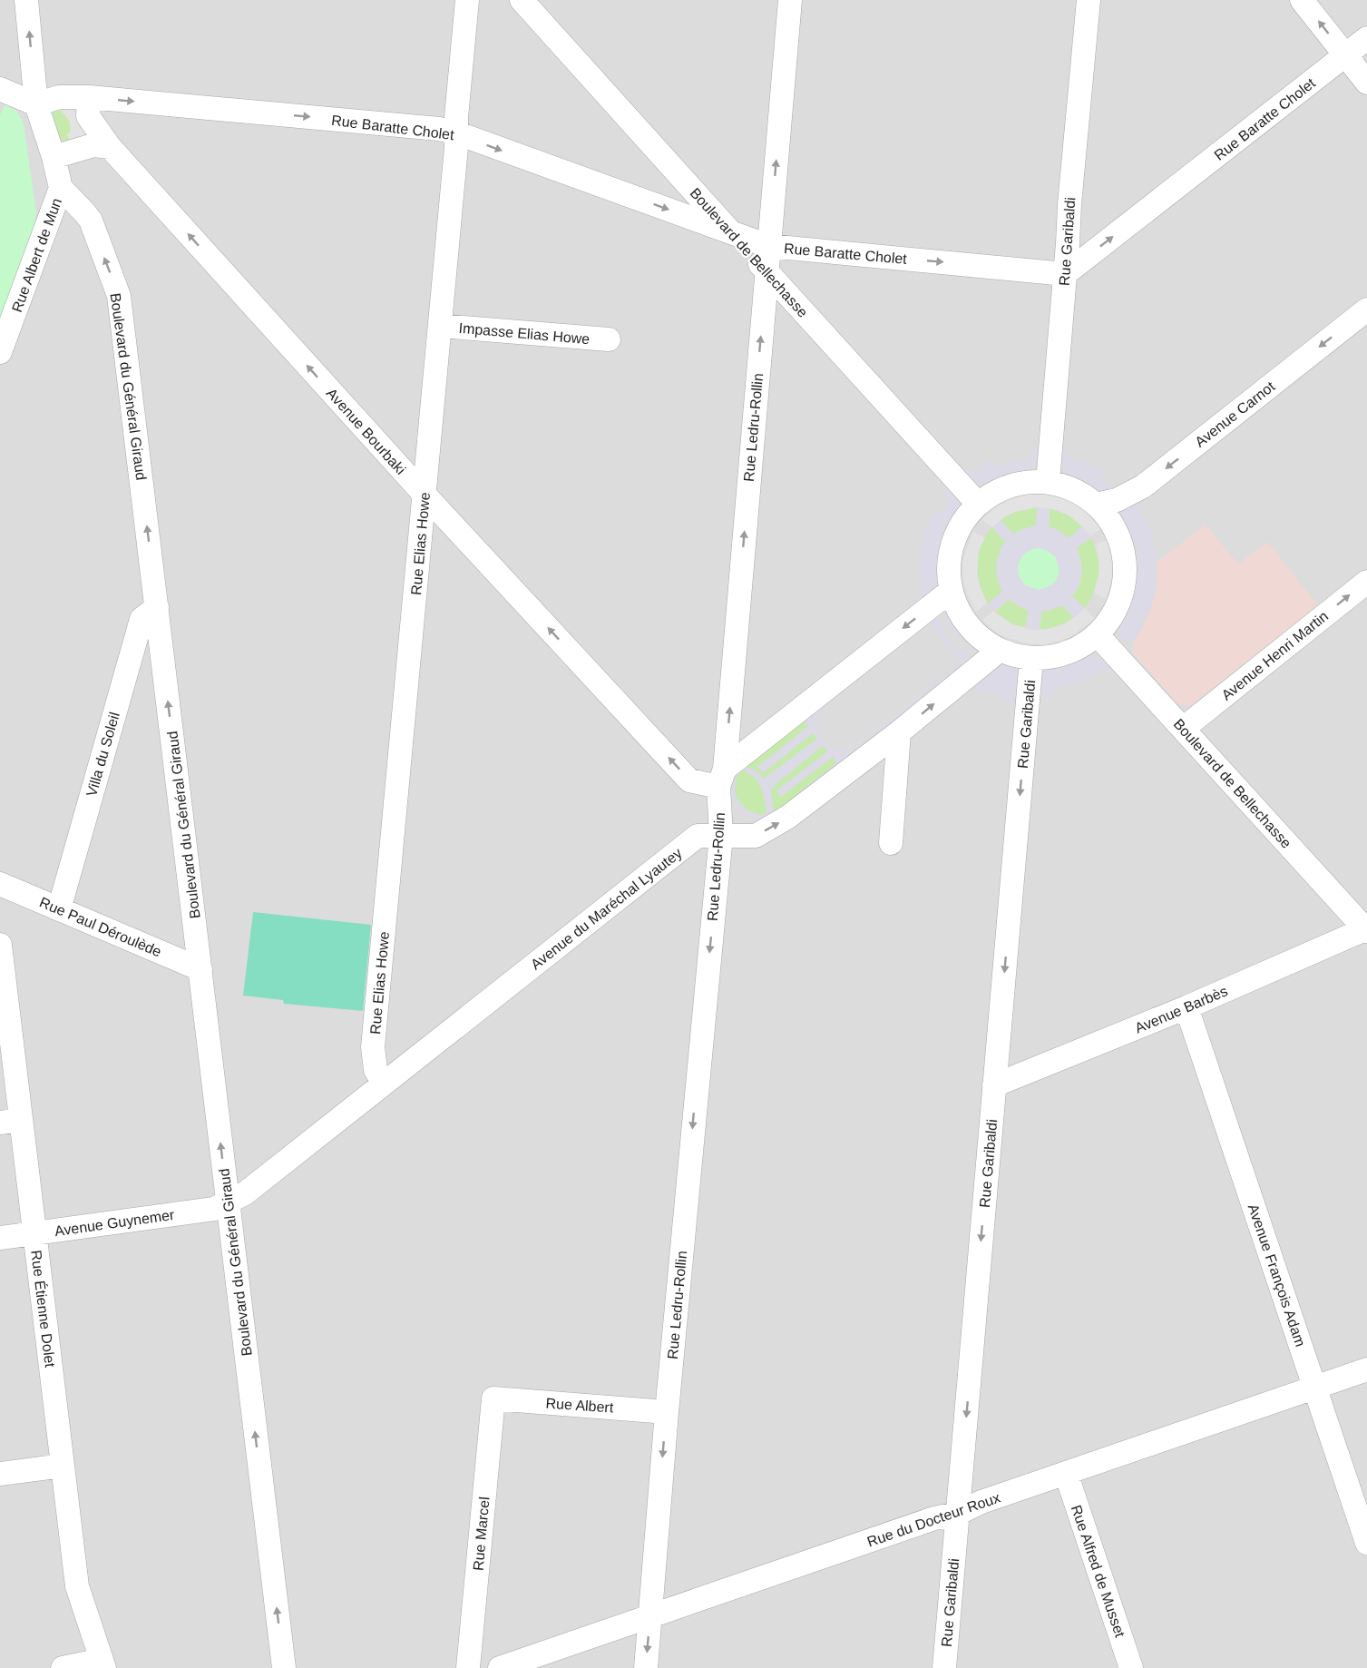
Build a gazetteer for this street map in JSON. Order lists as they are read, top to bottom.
{
  "streets": {
    "street": [
      "Rue Baratte Cholet",
      "Rue Garibaldi",
      "Boulevard de Bellechasse",
      "Rue Albert de Mun",
      "Impasse Elias Howe",
      "Boulevard du Général Giraud",
      "Avenue Carnot",
      "Rue Ledru-Rollin",
      "Avenue Bourbaki",
      "Rue Elias Howe",
      "Avenue Henri Martin",
      "Villa du Soleil",
      "Avenue du Maréchal Lyautey",
      "Rue Paul Déroulède",
      "Avenue Barbès",
      "Avenue Guynemer",
      "Avenue François Adam",
      "Rue Étienne Dolet",
      "Rue Albert",
      "Rue du Docteur Roux",
      "Rue Marcel",
      "Rue Alfred de Musset"
    ]
  },
  "crossings": [
    ["Rue Baratte Cholet", "Rue Garibaldi"],
    ["Rue Baratte Cholet", "Boulevard de Bellechasse"],
    ["Rue Baratte Cholet", "Rue Ledru-Rollin"],
    ["Rue Baratte Cholet", "Avenue Bourbaki"],
    ["Rue Baratte Cholet", "Rue Elias Howe"],
    ["Rue Garibaldi", "Boulevard de Bellechasse"],
    ["Rue Garibaldi", "Avenue Carnot"],
    ["Rue Garibaldi", "Avenue du Maréchal Lyautey"],
    ["Rue Garibaldi", "Avenue Barbès"],
    ["Rue Garibaldi", "Rue du Docteur Roux"],
    ["Boulevard de Bellechasse", "Avenue Carnot"],
    ["Boulevard de Bellechasse", "Rue Ledru-Rollin"],
    ["Boulevard de Bellechasse", "Avenue Henri Martin"],
    ["Boulevard de Bellechasse", "Avenue du Maréchal Lyautey"],
    ["Boulevard de Bellechasse", "Avenue Barbès"],
    ["Rue Albert de Mun", "Boulevard du Général Giraud"],
    ["Impasse Elias Howe", "Rue Elias Howe"],
    ["Boulevard du Général Giraud", "Villa du Soleil"],
    ["Boulevard du Général Giraud", "Avenue du Maréchal Lyautey"],
    ["Boulevard du Général Giraud", "Rue Paul Déroulède"],
    ["Boulevard du Général Giraud", "Avenue Guynemer"],
    ["Avenue Carnot", "Avenue du Maréchal Lyautey"],
    ["Rue Ledru-Rollin", "Avenue Bourbaki"],
    ["Rue Ledru-Rollin", "Avenue du Maréchal Lyautey"],
    ["Rue Ledru-Rollin", "Rue Albert"],
    ["Rue Ledru-Rollin", "Rue du Docteur Roux"],
    ["Avenue Bourbaki", "Rue Elias Howe"],
    ["Rue Elias Howe", "Avenue du Maréchal Lyautey"],
    ["Villa du Soleil", "Rue Paul Déroulède"],
    ["Avenue du Maréchal Lyautey", "Avenue Guynemer"],
    ["Avenue Barbès", "Avenue François Adam"],
    ["Avenue Guynemer", "Rue Étienne Dolet"],
    ["Avenue François Adam", "Rue du Docteur Roux"],
    ["Rue Albert", "Rue Marcel"],
    ["Rue du Docteur Roux", "Rue Alfred de Musset"]
  ],
  "one_way": [
    "Rue Baratte Cholet",
    "Rue Garibaldi",
    "Boulevard du Général Giraud",
    "Avenue Carnot",
    "Avenue Bourbaki",
    "Avenue Henri Martin"
  ]
}
